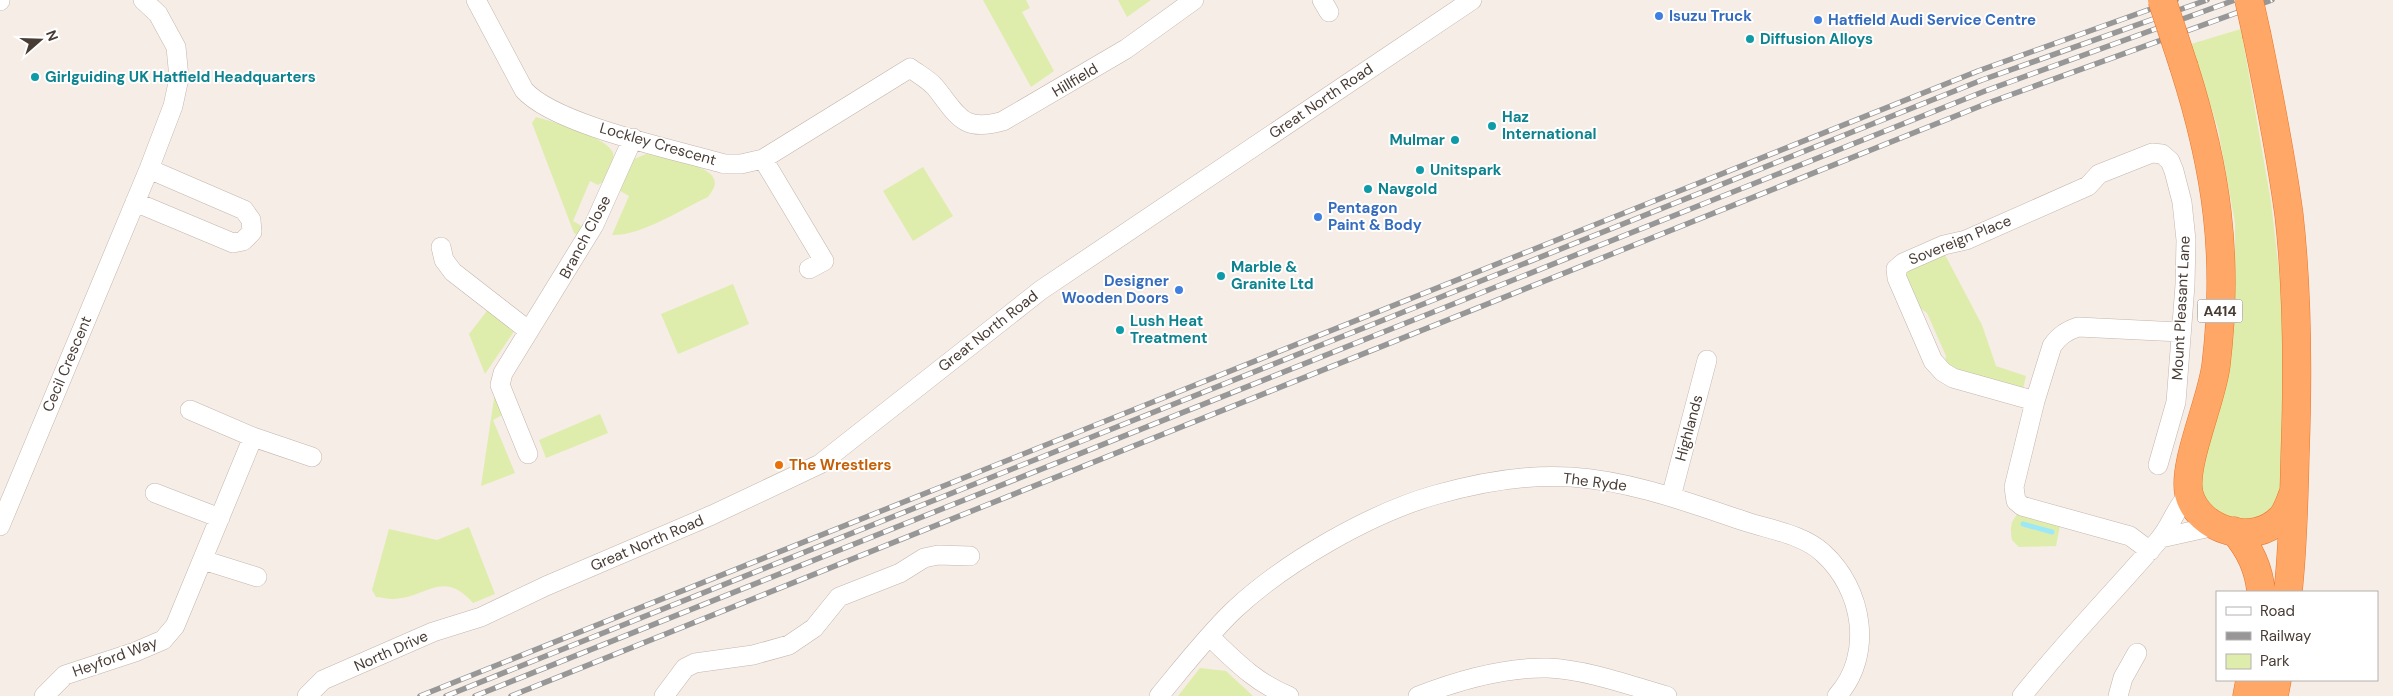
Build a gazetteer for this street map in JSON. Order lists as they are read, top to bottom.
{
  "streets": {
    "highway": ["A414"],
    "street": [
      "Hillfield",
      "Great North Road",
      "Lockley Crescent",
      "Branch Close",
      "Sovereign Place",
      "Mount Pleasant Lane",
      "Cecil Crescent",
      "Highlands",
      "The Ryde",
      "North Drive",
      "Heyford Way"
    ]
  },
  "crossings": [
    ["Hillfield", "Lockley Crescent"],
    ["Great North Road", "North Drive"],
    ["Lockley Crescent", "Branch Close"],
    ["Sovereign Place", "Mount Pleasant Lane"],
    ["Highlands", "The Ryde"]
  ],
  "places": [
    "Isuzu Truck",
    "Hatfield Audi Service Centre",
    "Diffusion Alloys",
    "Girlguiding UK Hatfield Headquarters",
    "Haz International",
    "Mulmar",
    "Unitspark",
    "Navgold",
    "Pentagon Paint & Body",
    "Marble & Granite Ltd",
    "Designer Wooden Doors",
    "Lush Heat Treatment",
    "The Wrestlers"
  ],
  "legend": ["Road", "Railway", "Park"],
  "north": "right"
}
